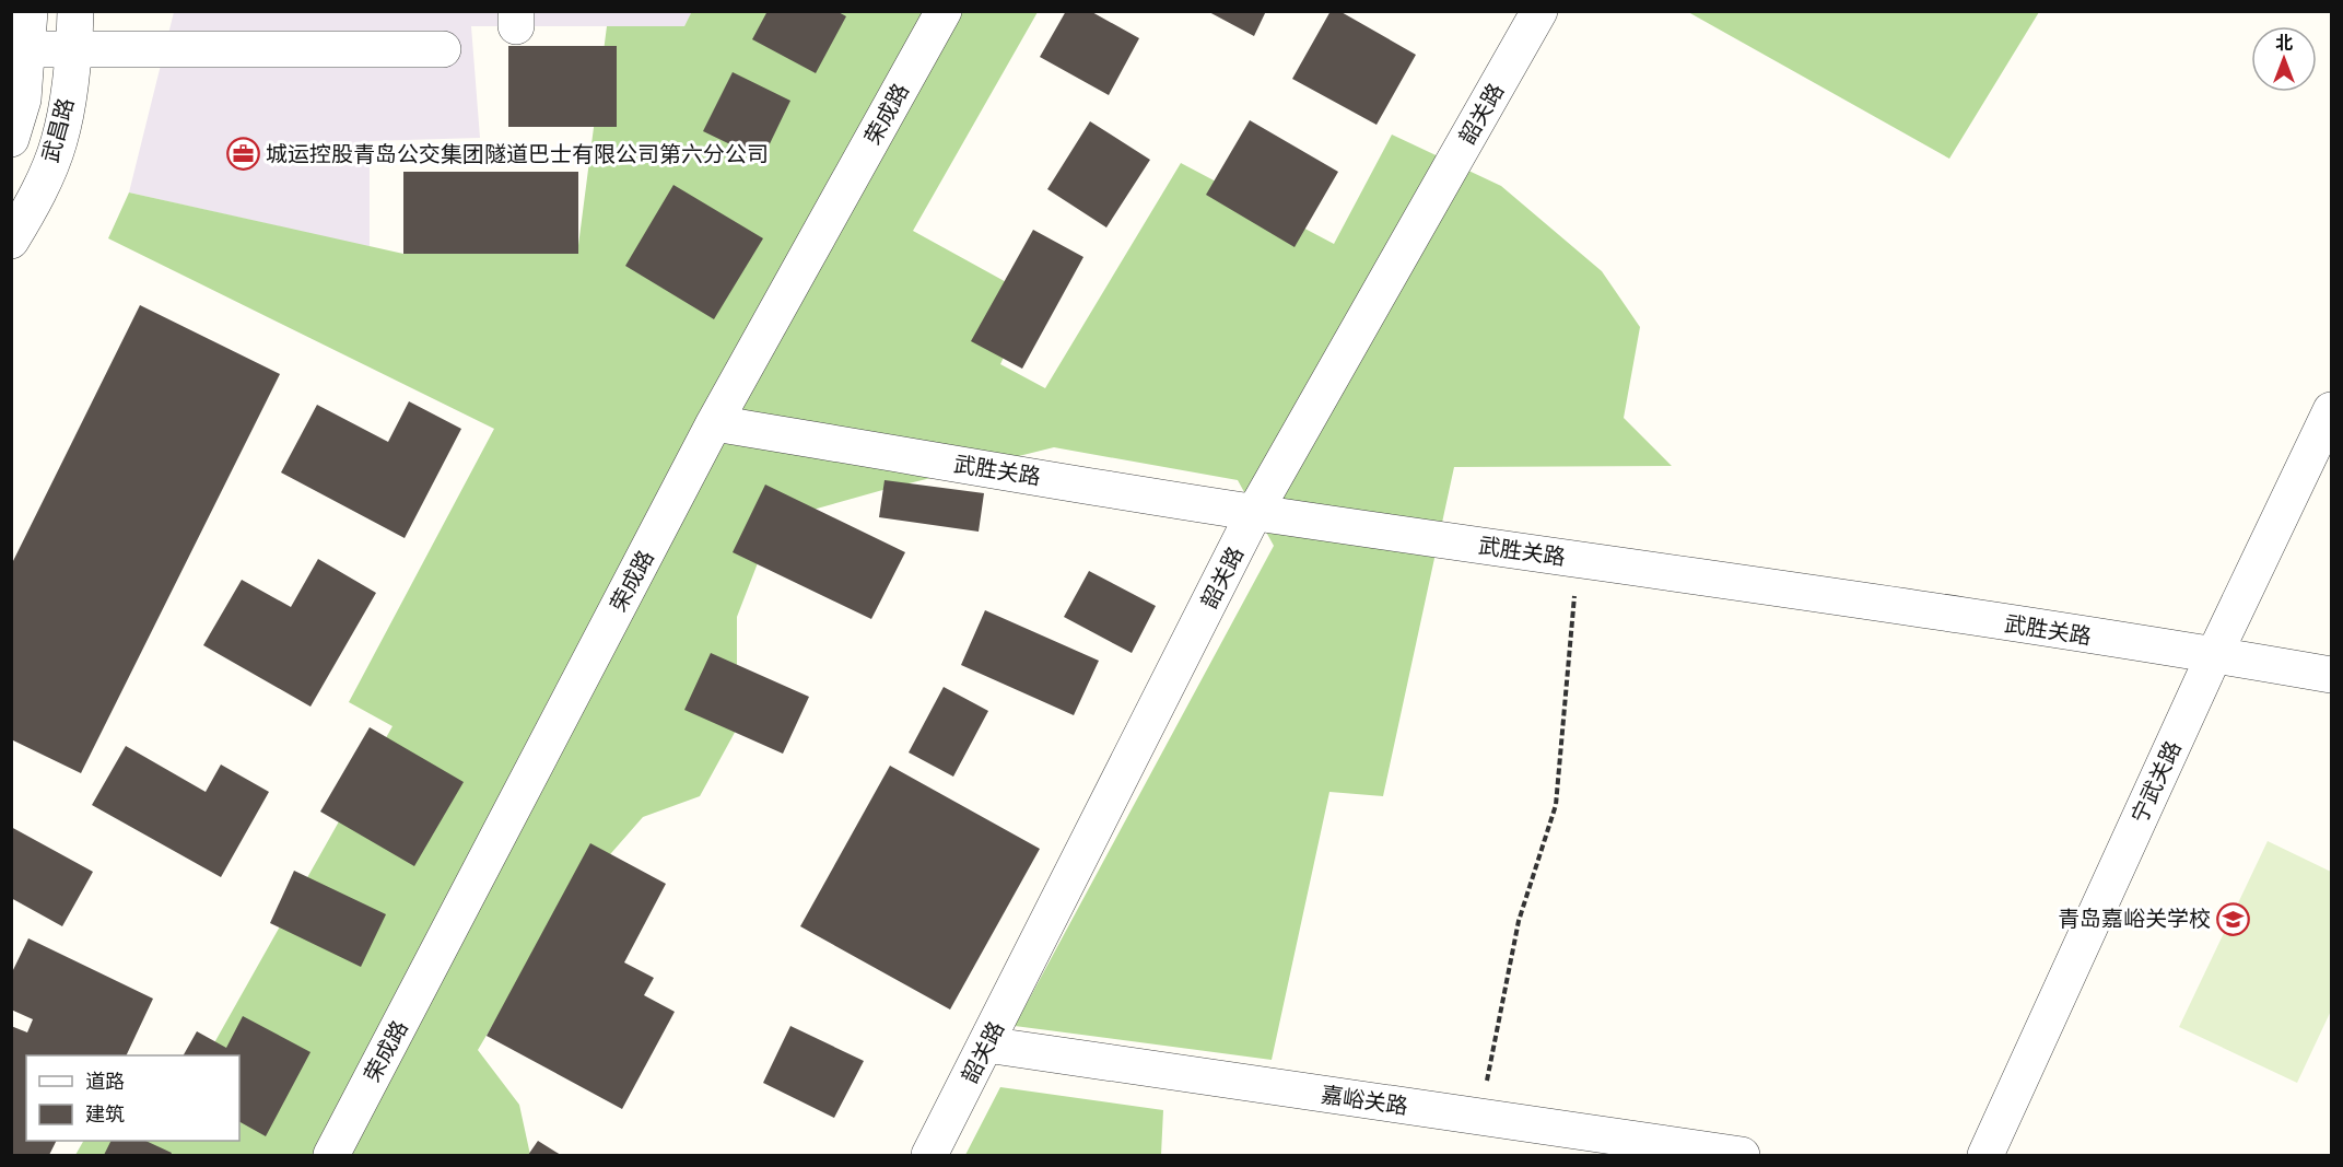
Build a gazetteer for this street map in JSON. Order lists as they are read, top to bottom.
{
  "streets": {
    "street": [
      "荣成路",
      "韶关路",
      "武昌路",
      "武胜关路",
      "宁武关路",
      "嘉峪关路"
    ]
  },
  "crossings": [
    ["荣成路", "武胜关路"],
    ["韶关路", "武胜关路"],
    ["韶关路", "嘉峪关路"],
    ["武胜关路", "宁武关路"]
  ],
  "places": {
    "office": ["城运控股青岛公交集团隧道巴士有限公司第六分公司"],
    "school or university": ["青岛嘉峪关学校"]
  },
  "legend": ["道路", "建筑"],
  "north": "top"
}
